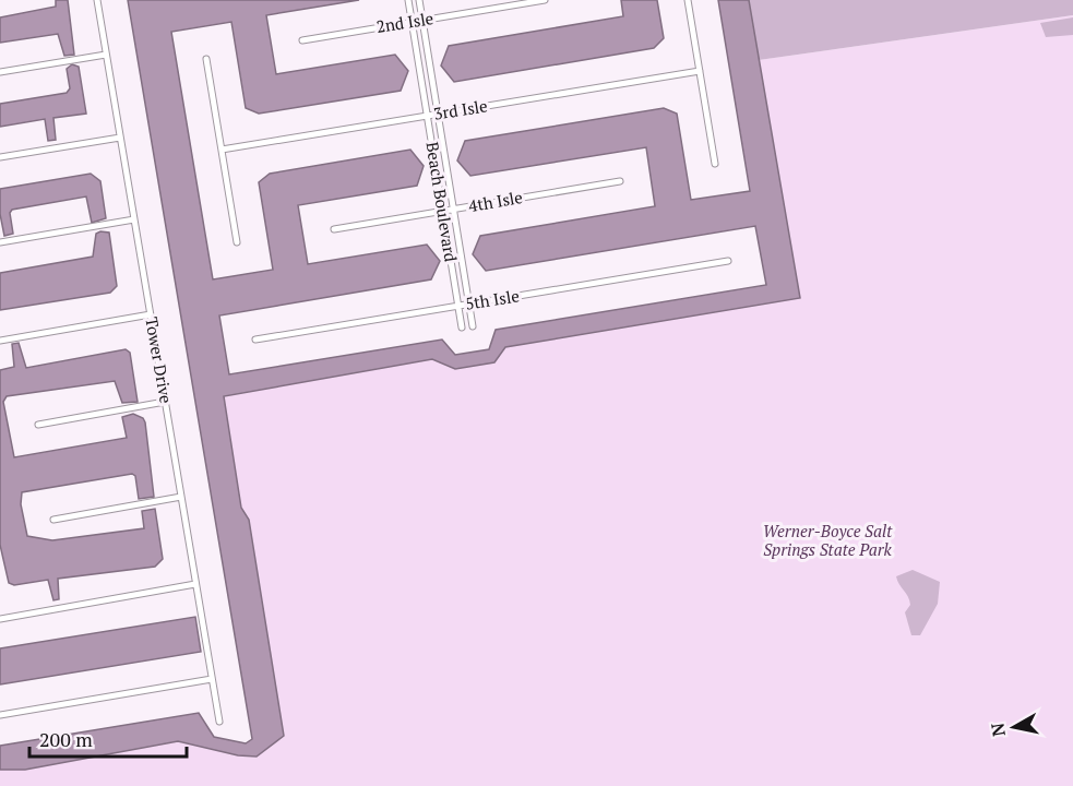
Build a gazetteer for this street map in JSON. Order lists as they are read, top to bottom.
{
  "streets": {
    "street": [
      "2nd Isle",
      "3rd Isle",
      "Beach Boulevard",
      "4th Isle",
      "5th Isle",
      "Tower Drive"
    ]
  },
  "crossings": [
    ["2nd Isle", "Beach Boulevard"],
    ["3rd Isle", "Beach Boulevard"],
    ["Beach Boulevard", "4th Isle"],
    ["Beach Boulevard", "5th Isle"]
  ],
  "parks": ["Werner-Boyce Salt Springs State Park"],
  "scale_bar": "200 m",
  "north": "left"
}
